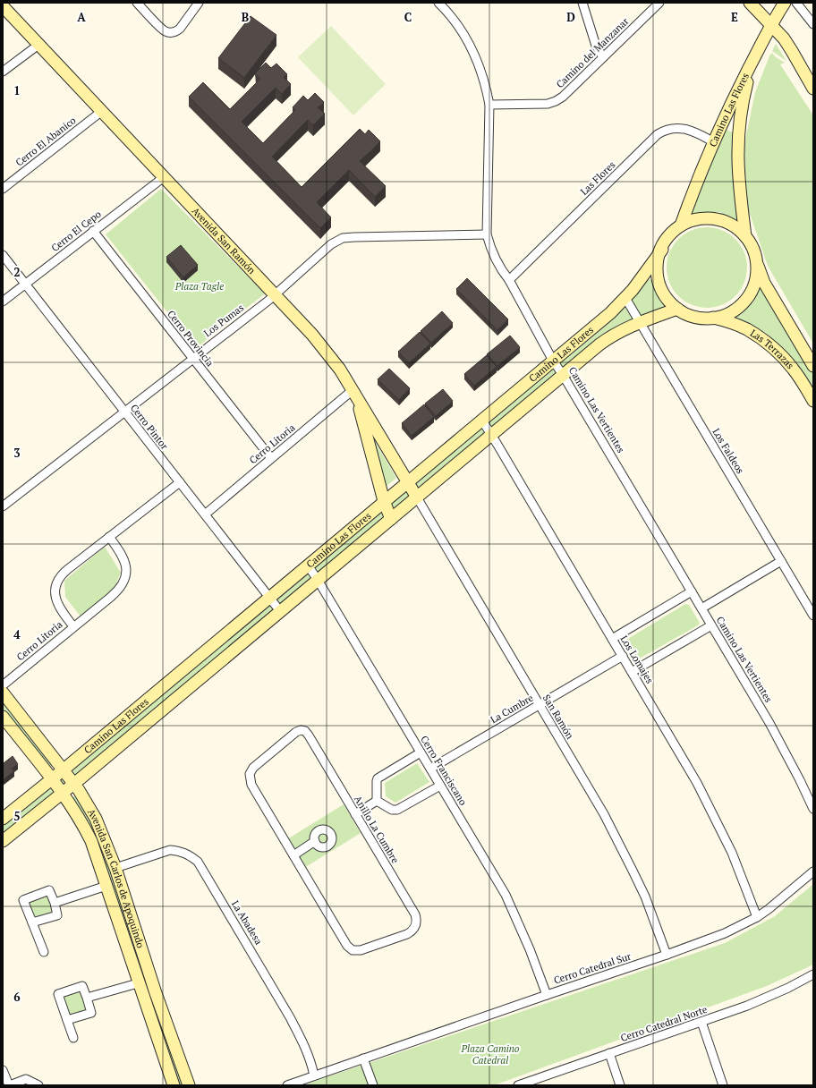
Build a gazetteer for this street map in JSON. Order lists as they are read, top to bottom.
{
  "streets": {
    "street": [
      "Camino del Manzanar",
      "Camino Las Flores",
      "Cerro El Abanico",
      "Las Flores",
      "Cerro El Cepo",
      "Avenida San Ramón",
      "Los Pumas",
      "Cerro Provincia",
      "Las Terrazas",
      "Camino Las Vertientes",
      "Cerro Pintor",
      "Cerro Litoria",
      "Los Faldeos",
      "Los Lomajes",
      "La Cumbre",
      "San Ramón",
      "Cerro Franciscano",
      "Anillo La Cumbre",
      "Avenida San Carlos de Apoquindo",
      "La Abadesa",
      "Cerro Catedral Sur",
      "Cerro Catedral Norte"
    ]
  },
  "crossings": [
    ["Camino del Manzanar", "Camino Las Vertientes"],
    ["Camino Las Flores", "Las Flores"],
    ["Camino Las Flores", "Avenida San Ramón"],
    ["Camino Las Flores", "Las Terrazas"],
    ["Camino Las Flores", "Camino Las Vertientes"],
    ["Camino Las Flores", "Cerro Pintor"],
    ["Camino Las Flores", "Los Faldeos"],
    ["Camino Las Flores", "Los Lomajes"],
    ["Camino Las Flores", "San Ramón"],
    ["Camino Las Flores", "Cerro Franciscano"],
    ["Camino Las Flores", "Avenida San Carlos de Apoquindo"],
    ["Cerro El Abanico", "Avenida San Ramón"],
    ["Las Flores", "Camino Las Vertientes"],
    ["Cerro El Cepo", "Avenida San Ramón"],
    ["Cerro El Cepo", "Cerro Provincia"],
    ["Cerro El Cepo", "Cerro Pintor"],
    ["Avenida San Ramón", "Los Pumas"],
    ["Avenida San Ramón", "Cerro Litoria"],
    ["Avenida San Ramón", "San Ramón"],
    ["Los Pumas", "Cerro Provincia"],
    ["Los Pumas", "Camino Las Vertientes"],
    ["Los Pumas", "Cerro Pintor"],
    ["Cerro Provincia", "Cerro Litoria"],
    ["Cerro Pintor", "Cerro Litoria"],
    ["Los Lomajes", "La Cumbre"],
    ["Los Lomajes", "Cerro Catedral Sur"],
    ["La Cumbre", "San Ramón"],
    ["La Cumbre", "Cerro Franciscano"],
    ["San Ramón", "Cerro Catedral Sur"],
    ["Cerro Franciscano", "Cerro Catedral Sur"],
    ["Avenida San Carlos de Apoquindo", "La Abadesa"],
    ["La Abadesa", "Cerro Catedral Sur"]
  ],
  "parks": ["Plaza Tagle", "Plaza Camino Catedral"],
  "grid": {
    "columns": [
      "A",
      "B",
      "C",
      "D",
      "E"
    ],
    "rows": [
      "1",
      "2",
      "3",
      "4",
      "5",
      "6"
    ]
  }
}
